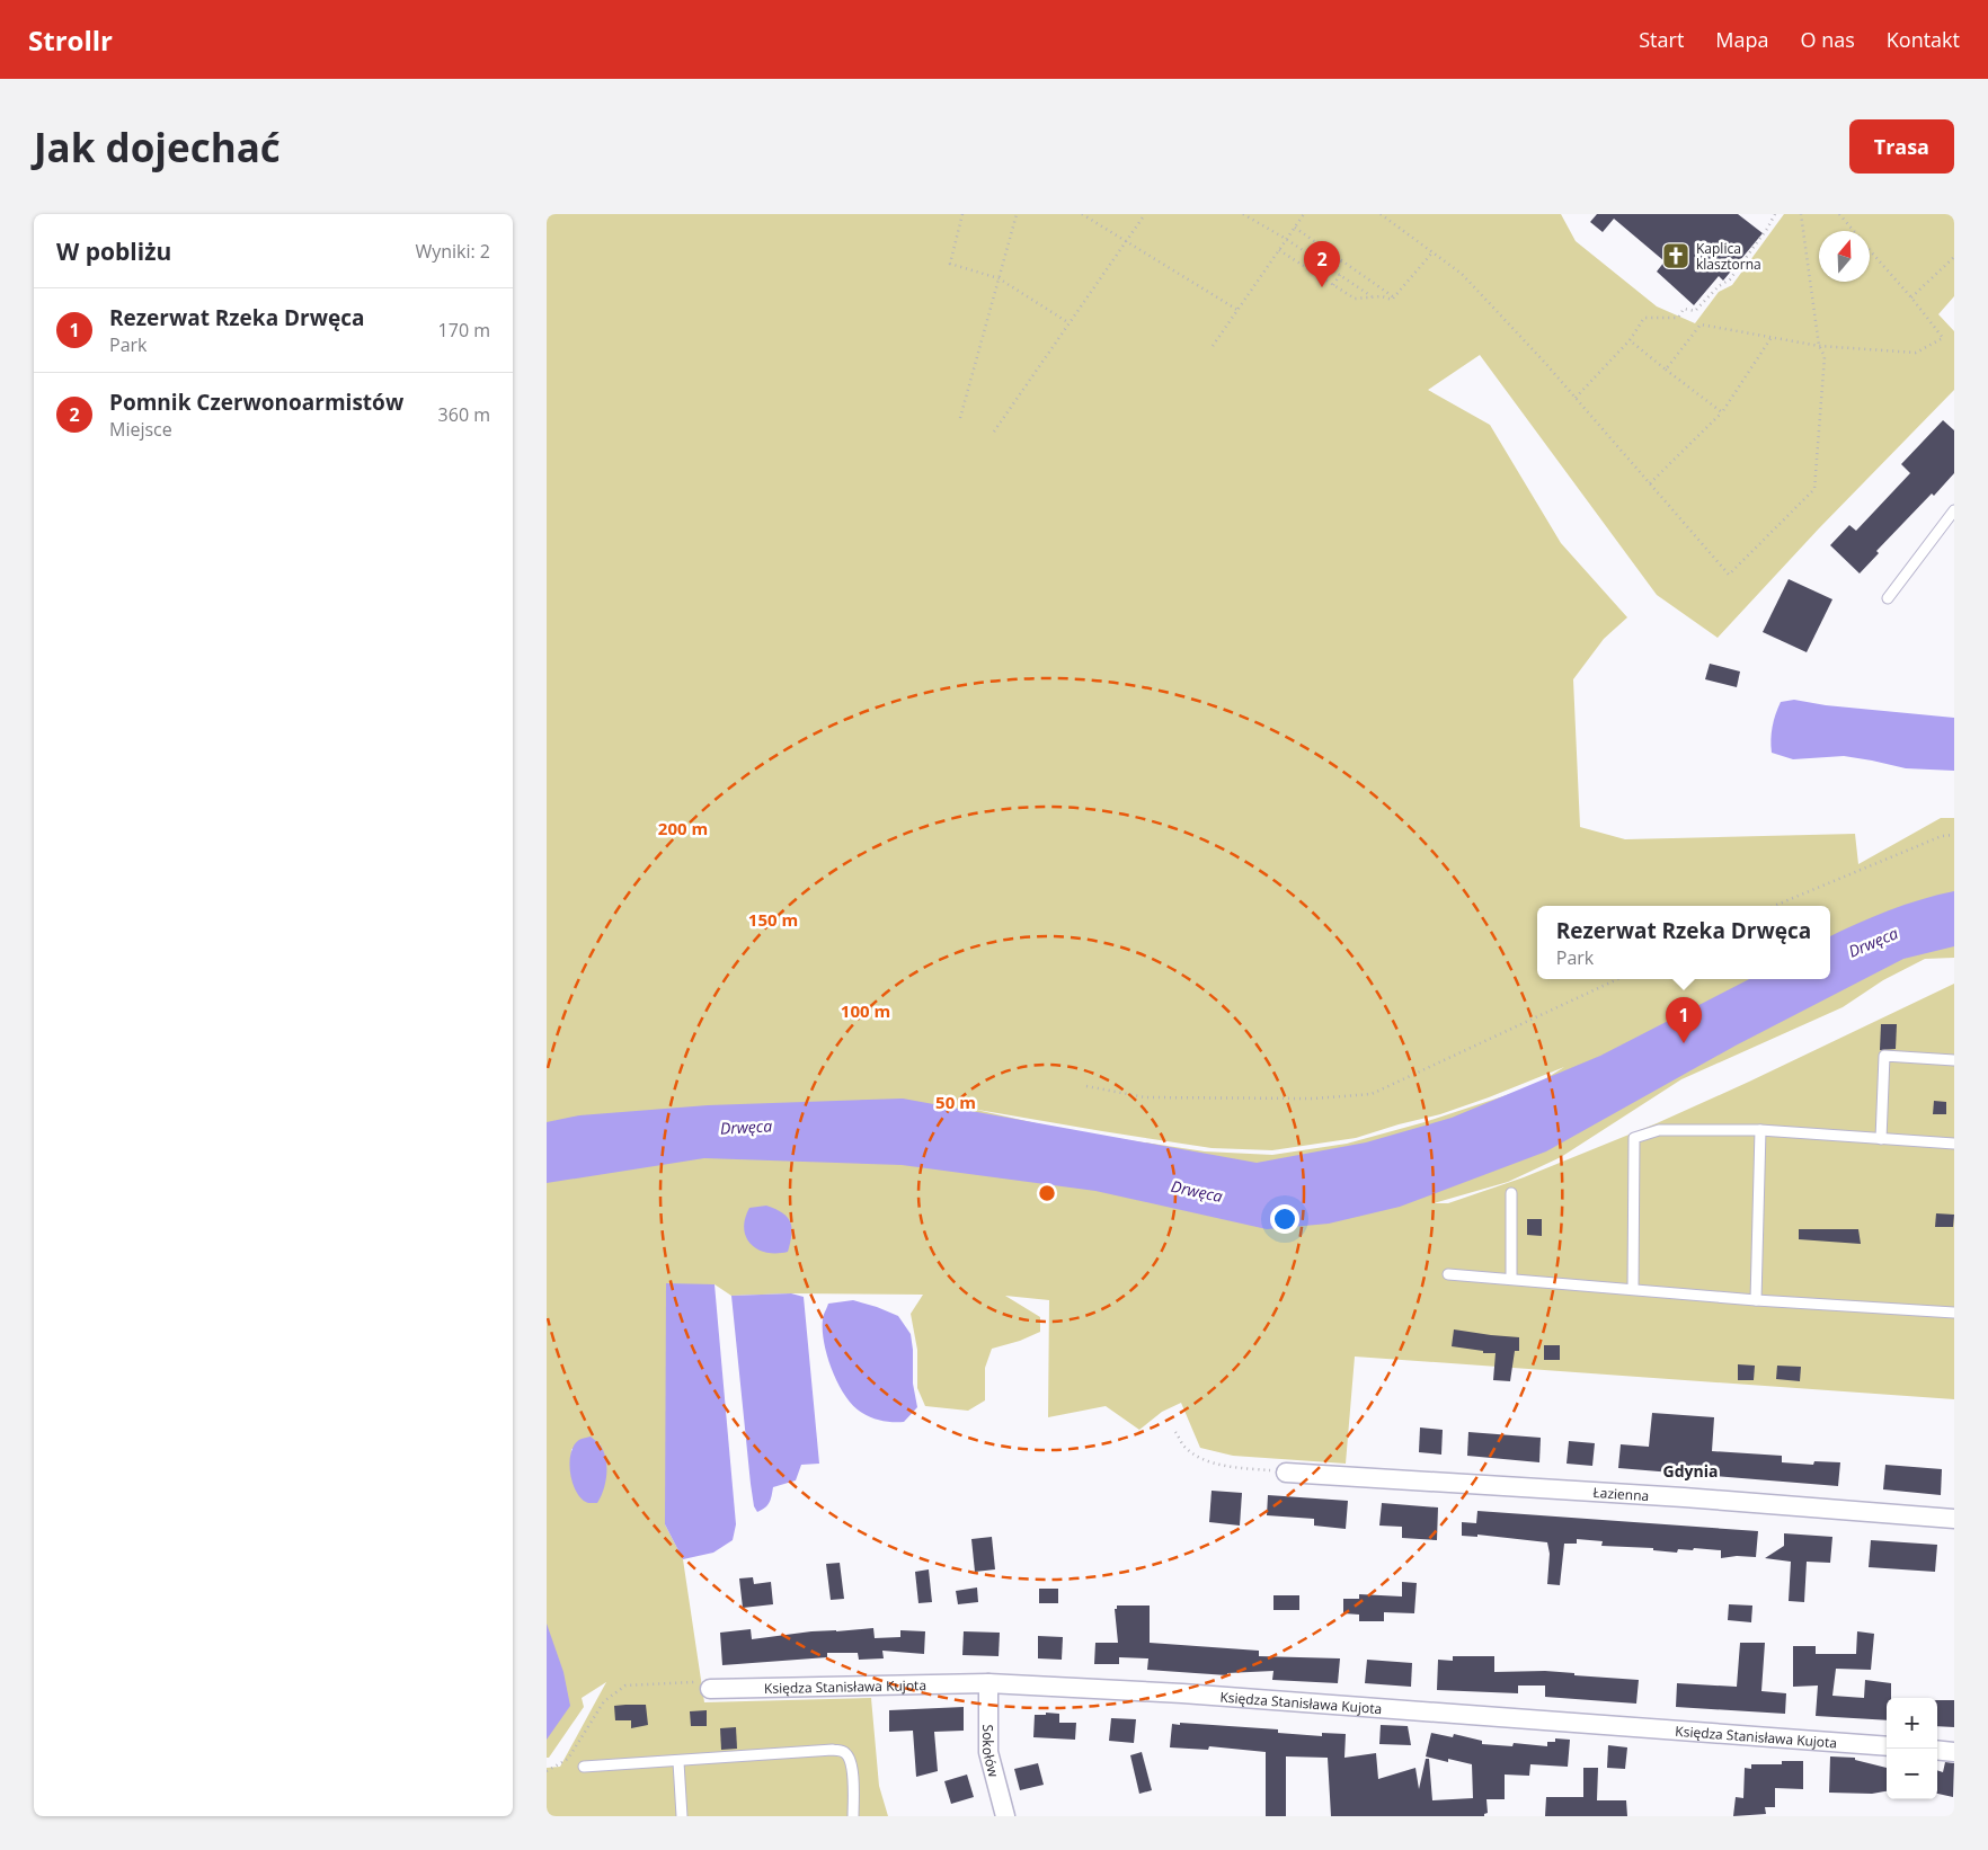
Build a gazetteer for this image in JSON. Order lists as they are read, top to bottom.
{
  "streets": {
    "street": ["Łazienna", "Księdza Stanisława Kujota", "Sokołów"]
  },
  "crossings": [
    ["Księdza Stanisława Kujota", "Sokołów"]
  ],
  "districts": ["Gdynia"],
  "water": ["Drwęca"],
  "places": {
    "church": ["Kaplica klasztorna"]
  },
  "north": "top",
  "page": {
    "header": "Strollr",
    "nav": [
      "Start",
      "Mapa",
      "O nas",
      "Kontakt"
    ],
    "buttons": "Trasa",
    "title": "Jak dojechać",
    "heading": ["W pobliżu", "Wyniki: 2"],
    "pins": ["2", "1"],
    "list": [
      {
        "mark": "1",
        "name": "Rezerwat Rzeka Drwęca",
        "note": "Park",
        "value": "170 m"
      },
      {
        "mark": "2",
        "name": "Pomnik Czerwonoarmistów",
        "note": "Miejsce",
        "value": "360 m"
      }
    ],
    "popup": ["Rezerwat Rzeka Drwęca", "Park"],
    "map_buttons": ["+", "−"]
  },
  "rings": [
    "200 m",
    "150 m",
    "100 m",
    "50 m"
  ]
}
